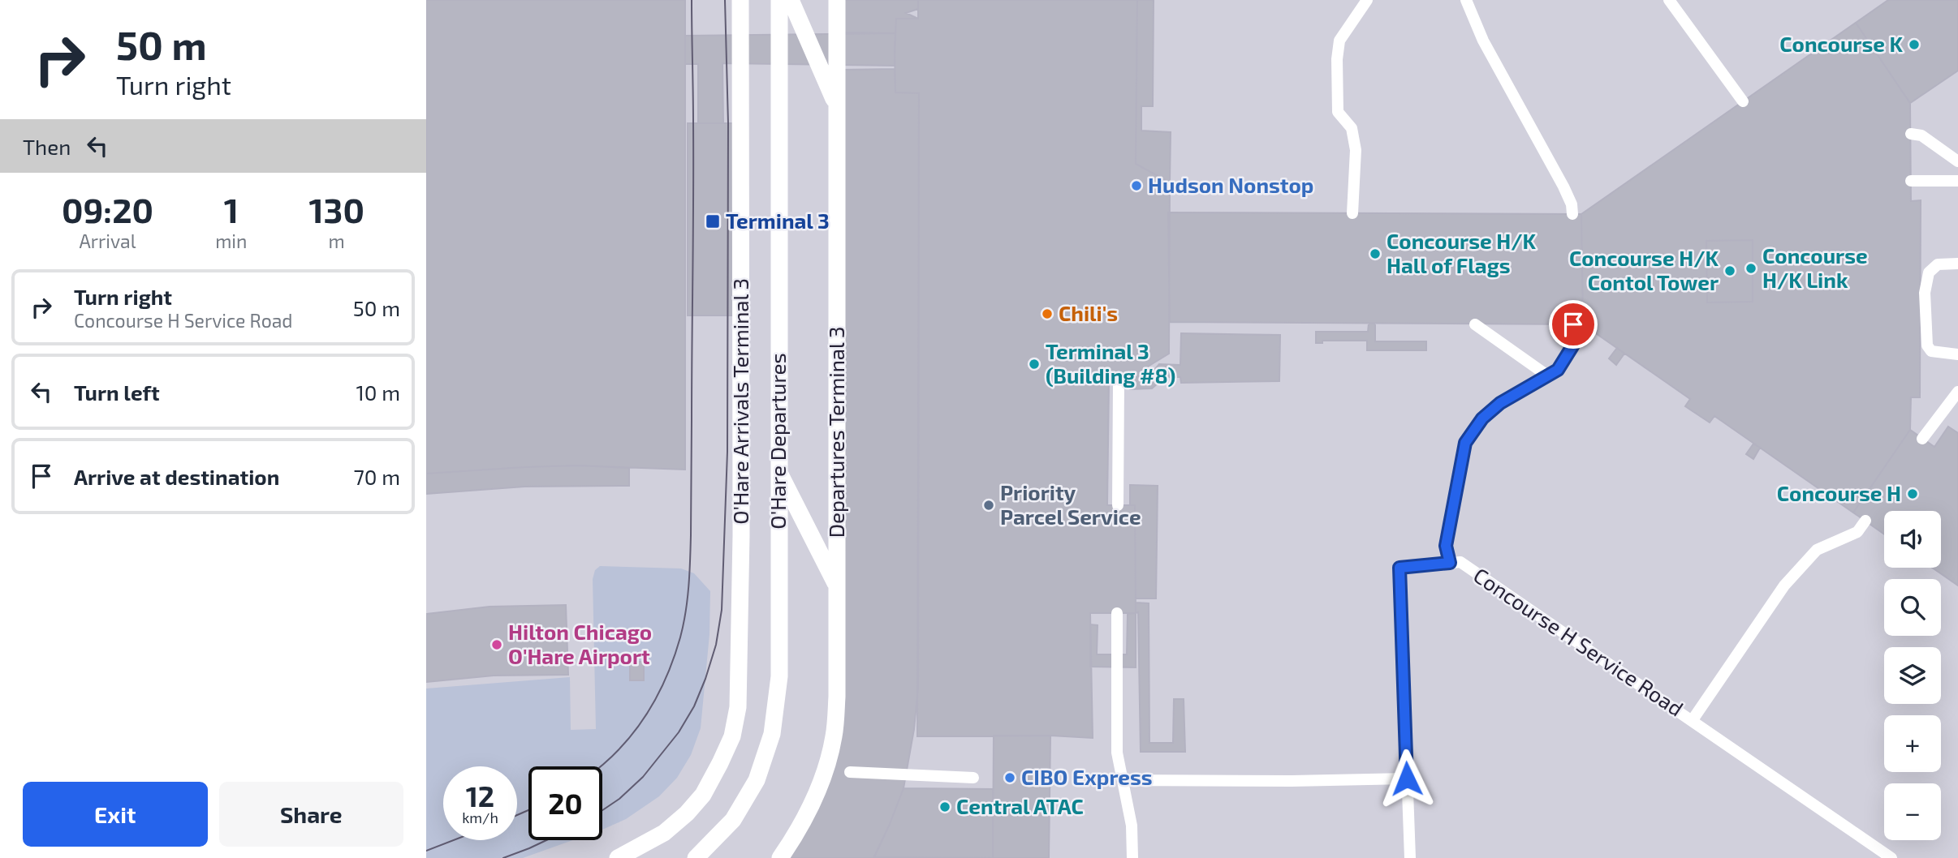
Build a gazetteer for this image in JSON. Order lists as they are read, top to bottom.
{
  "streets": {
    "street": ["O'Hare Arrivals Terminal 3", "Departures Terminal 3", "O'Hare Departures"],
    "lane": ["Concourse H Service Road"]
  },
  "places": {
    "other": [
      "Concourse K",
      "Hudson Nonstop",
      "Concourse H/K Hall of Flags",
      "Concourse H/K Link",
      "Concourse H/K Contol Tower",
      "Chili's",
      "Terminal 3 (Building #8)",
      "Concourse H",
      "Priority Parcel Service",
      "Hilton Chicago O'Hare Airport",
      "CIBO Express",
      "Central ATAC"
    ],
    "transit": ["Terminal 3"]
  },
  "page": {
    "turn": ["50 m", "Turn right"],
    "then": "Then",
    "eta": [
      "09:20",
      "Arrival",
      "1",
      "min",
      "130",
      "m"
    ],
    "list": [
      {
        "name": "Turn right",
        "note": "Concourse H Service Road",
        "value": "50 m"
      },
      {
        "name": "Turn left",
        "value": "10 m"
      },
      {
        "name": "Arrive at destination",
        "value": "70 m"
      }
    ],
    "map_buttons": ["+", "−"],
    "speed": "12 km/h",
    "limit": "20",
    "buttons": ["Exit", "Share"]
  }
}
